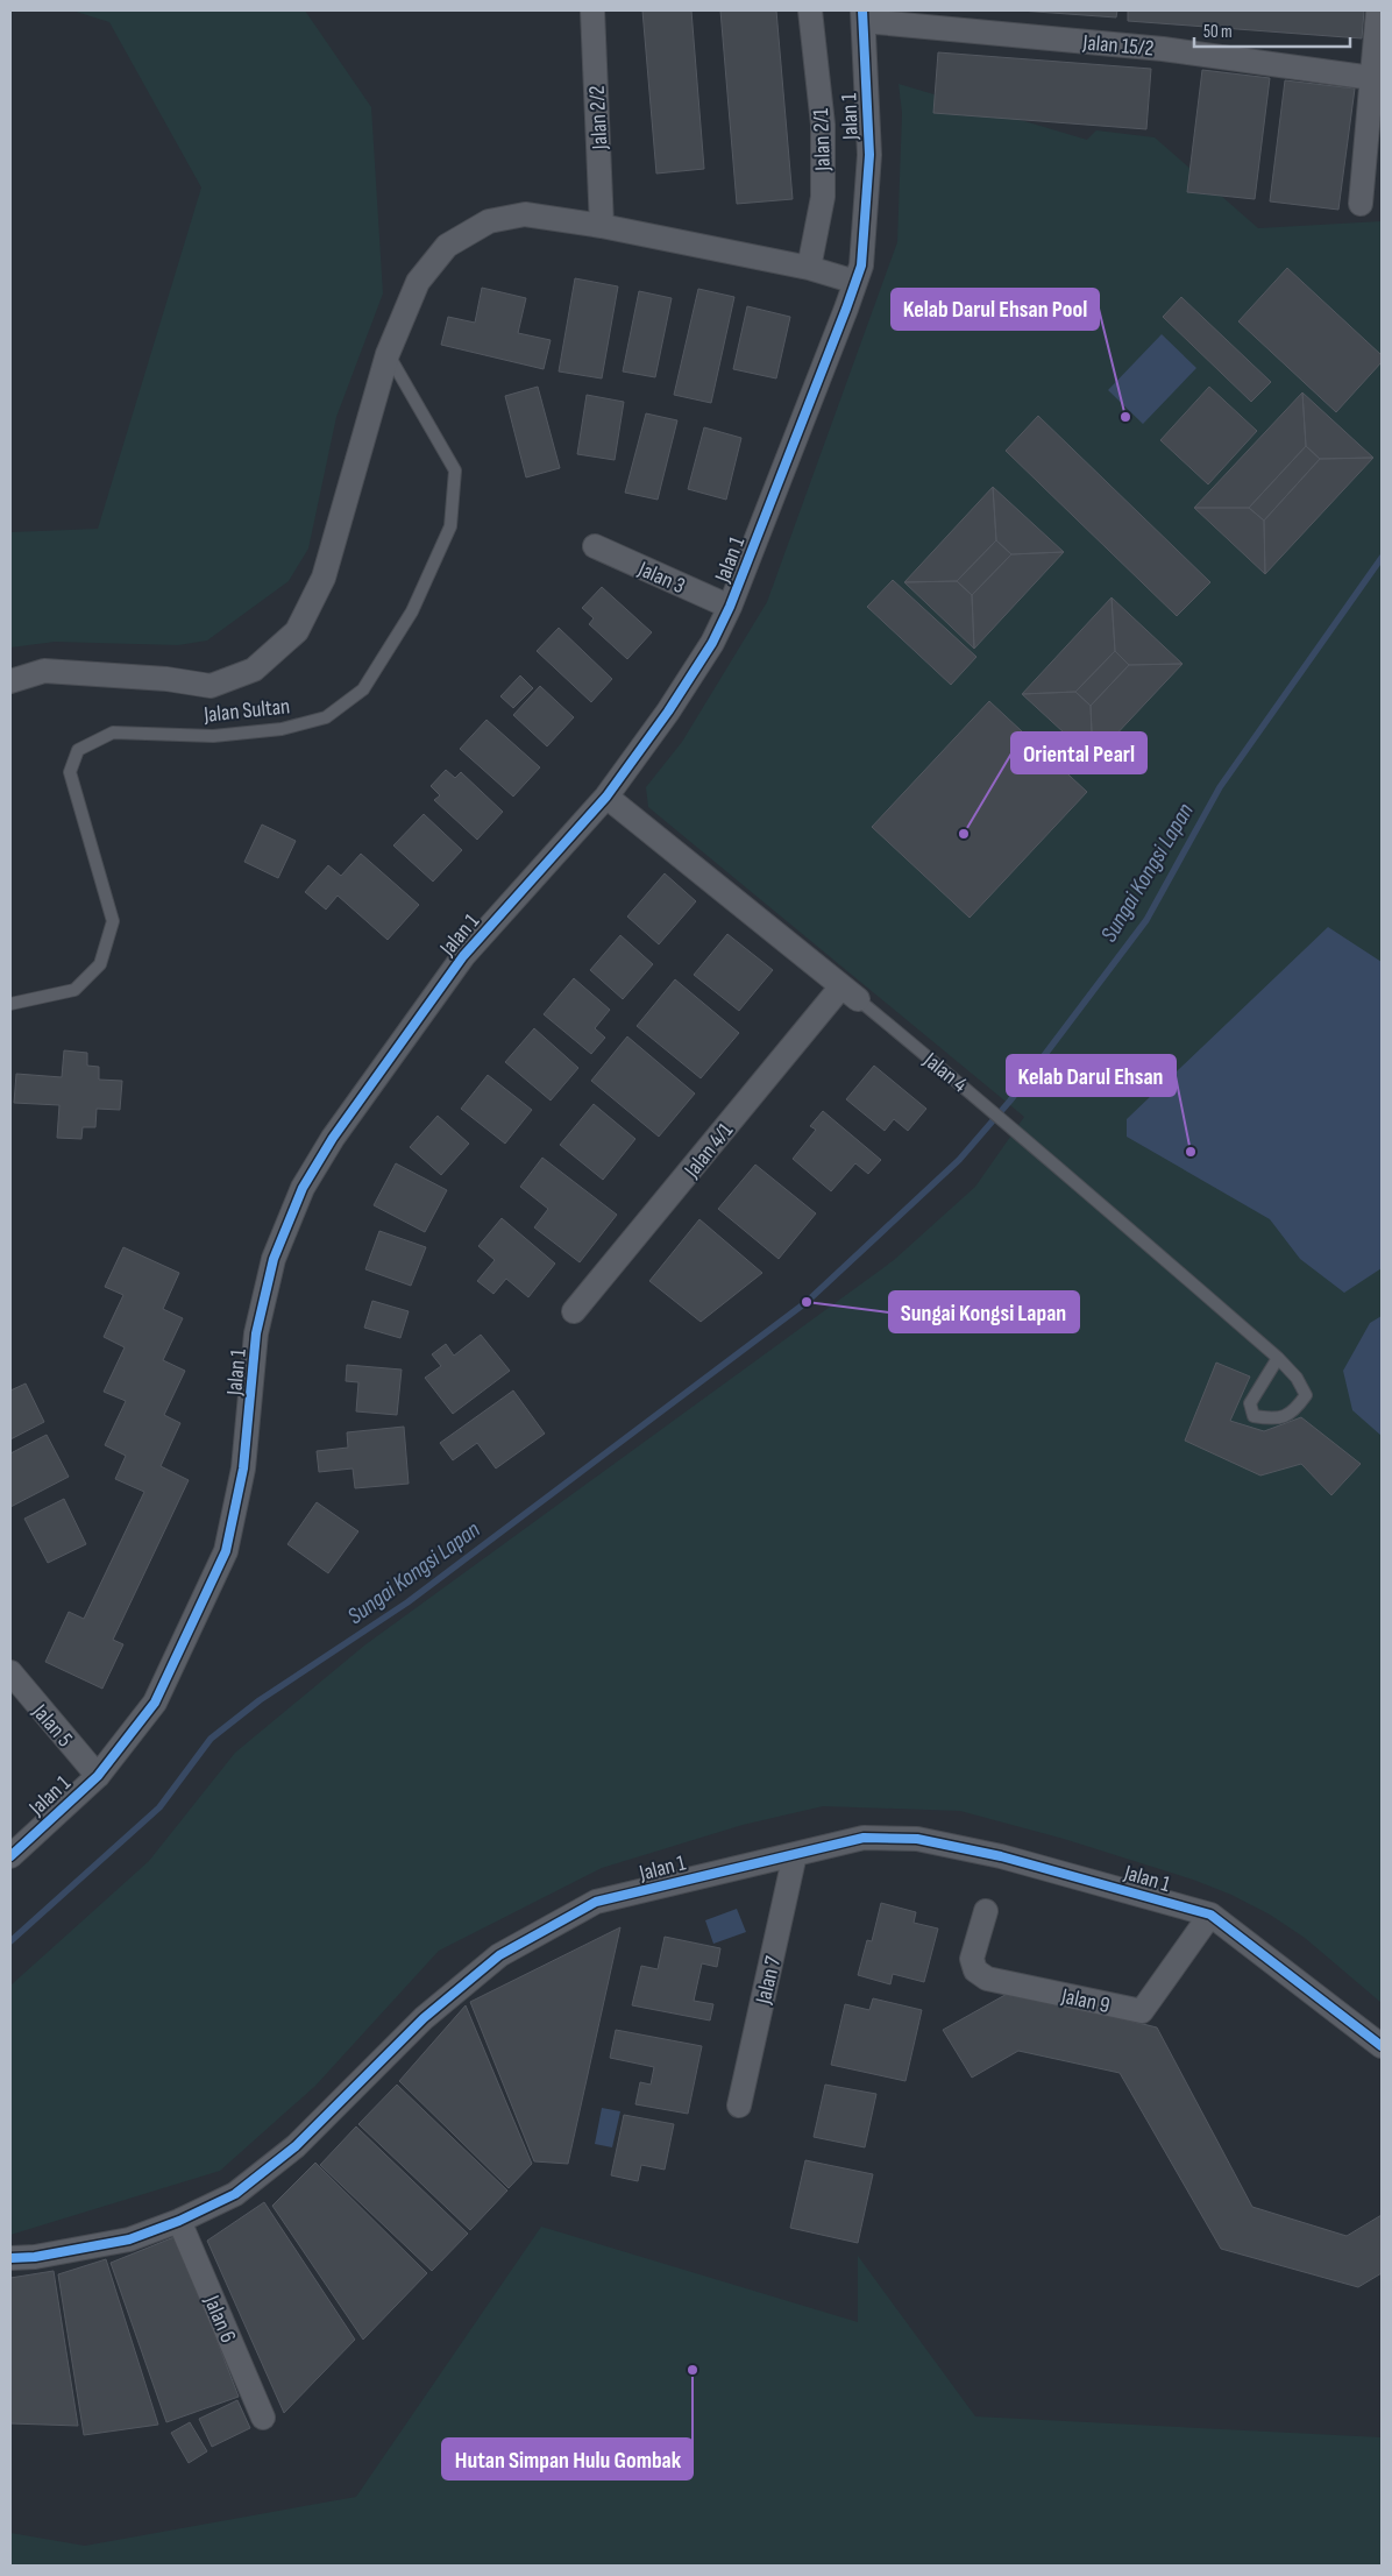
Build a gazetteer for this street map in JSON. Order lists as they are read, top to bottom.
{
  "streets": {
    "street": [
      "Jalan 15/2",
      "Jalan 1",
      "Jalan 2/2",
      "Jalan 2/1",
      "Jalan 3",
      "Jalan 4",
      "Jalan 4/1",
      "Jalan 5",
      "Jalan 7",
      "Jalan 9",
      "Jalan 6"
    ],
    "lane": ["Jalan Sultan"]
  },
  "crossings": [
    ["Jalan 15/2", "Jalan 1"],
    ["Jalan 1", "Jalan 3"],
    ["Jalan 1", "Jalan 4"],
    ["Jalan 1", "Jalan 5"],
    ["Jalan 1", "Jalan 7"],
    ["Jalan 1", "Jalan 9"],
    ["Jalan 1", "Jalan 6"],
    ["Jalan 4", "Jalan 4/1"]
  ],
  "water": ["Sungai Kongsi Lapan"],
  "places": [
    "Kelab Darul Ehsan Pool",
    "Oriental Pearl",
    "Kelab Darul Ehsan",
    "Sungai Kongsi Lapan",
    "Hutan Simpan Hulu Gombak"
  ],
  "scale_bar": "50 m"
}
